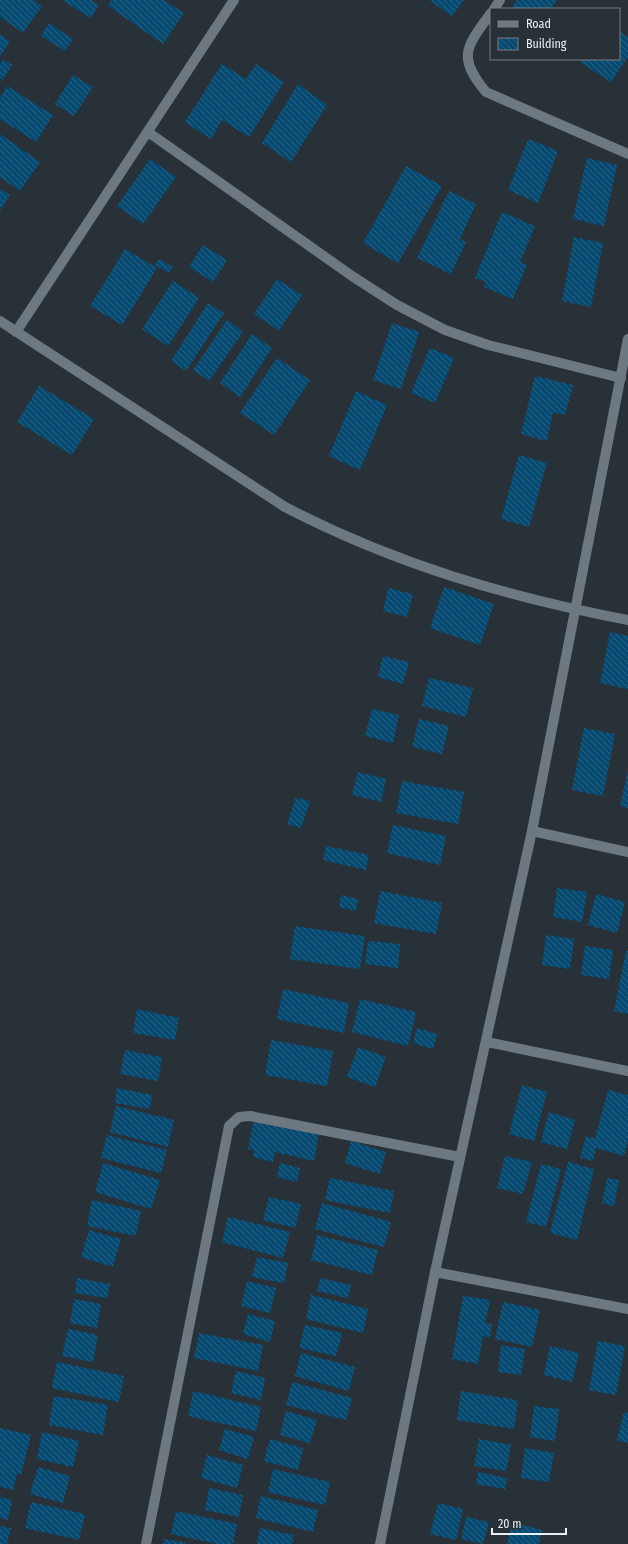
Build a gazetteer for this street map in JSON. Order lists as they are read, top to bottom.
{
  "legend": ["Road", "Building"],
  "scale_bar": "20 m"
}
